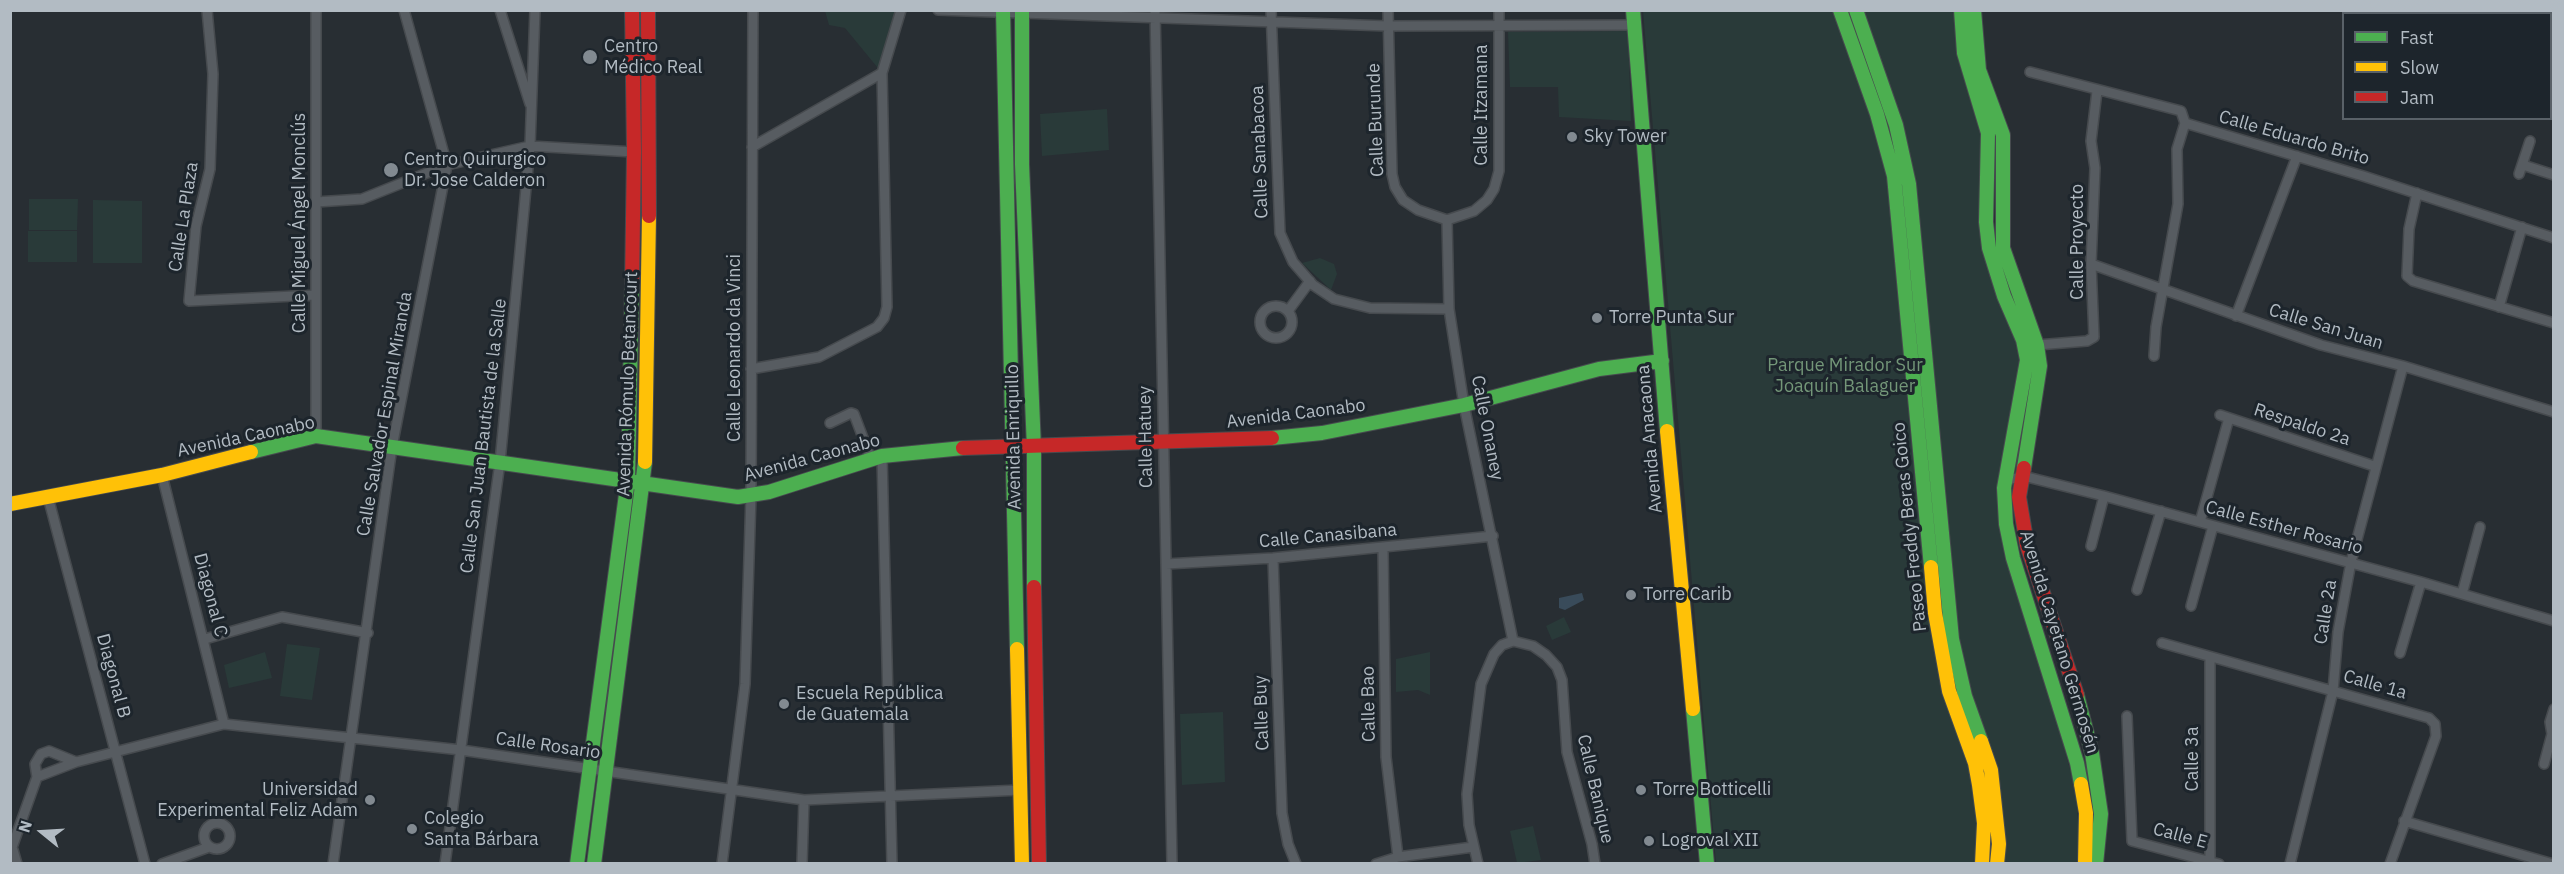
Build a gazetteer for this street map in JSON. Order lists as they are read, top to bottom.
{
  "streets": {
    "street": [
      "Calle Itzamana",
      "Calle Burunde",
      "Calle Eduardo Brito",
      "Calle Sanabacoa",
      "Calle La Plaza",
      "Calle Miguel Ángel Monclús",
      "Calle Proyecto",
      "Calle San Juan",
      "Calle Leonardo da Vinci",
      "Avenida Rómulo Betancourt",
      "Calle Salvador Espinal Miranda",
      "Avenida Caonabo",
      "Respaldo 2a",
      "Calle Onaney",
      "Calle San Juan Bautista de la Salle",
      "Avenida Enriquillo",
      "Calle Hatuey",
      "Avenida Anacaona",
      "Paseo Freddy Beras Goico",
      "Calle Esther Rosario",
      "Calle Canasibana",
      "Diagonal C",
      "Calle 2a",
      "Avenida Cayetano Germosén",
      "Diagonal B",
      "Calle 1a",
      "Calle Bao",
      "Calle Buy",
      "Calle Rosario",
      "Calle 3a",
      "Calle Banique",
      "Calle E"
    ]
  },
  "crossings": [
    ["Calle Itzamana", "Calle Burunde"],
    ["Calle Itzamana", "Calle Onaney"],
    ["Calle Burunde", "Calle Onaney"],
    ["Calle Eduardo Brito", "Calle Proyecto"],
    ["Calle Sanabacoa", "Calle Onaney"],
    ["Calle La Plaza", "Calle Miguel Ángel Monclús"],
    ["Calle Miguel Ángel Monclús", "Avenida Caonabo"],
    ["Calle Proyecto", "Calle San Juan"],
    ["Calle Proyecto", "Avenida Cayetano Germosén"],
    ["Calle San Juan", "Calle 2a"],
    ["Calle Leonardo da Vinci", "Avenida Caonabo"],
    ["Calle Leonardo da Vinci", "Calle Rosario"],
    ["Avenida Rómulo Betancourt", "Avenida Caonabo"],
    ["Avenida Rómulo Betancourt", "Calle Rosario"],
    ["Calle Salvador Espinal Miranda", "Avenida Caonabo"],
    ["Calle Salvador Espinal Miranda", "Calle Rosario"],
    ["Avenida Caonabo", "Calle Onaney"],
    ["Avenida Caonabo", "Calle San Juan Bautista de la Salle"],
    ["Avenida Caonabo", "Avenida Enriquillo"],
    ["Avenida Caonabo", "Calle Hatuey"],
    ["Avenida Caonabo", "Avenida Anacaona"],
    ["Avenida Caonabo", "Diagonal C"],
    ["Avenida Caonabo", "Diagonal B"],
    ["Respaldo 2a", "Calle Esther Rosario"],
    ["Respaldo 2a", "Calle 2a"],
    ["Calle Onaney", "Calle Canasibana"],
    ["Calle Onaney", "Calle Banique"],
    ["Calle San Juan Bautista de la Salle", "Calle Rosario"],
    ["Avenida Enriquillo", "Calle Rosario"],
    ["Calle Hatuey", "Calle Canasibana"],
    ["Calle Esther Rosario", "Calle 2a"],
    ["Calle Esther Rosario", "Avenida Cayetano Germosén"],
    ["Calle Canasibana", "Calle Bao"],
    ["Calle Canasibana", "Calle Buy"],
    ["Diagonal C", "Calle Rosario"],
    ["Calle 2a", "Calle 1a"],
    ["Diagonal B", "Calle Rosario"],
    ["Calle 1a", "Calle 3a"],
    ["Calle 3a", "Calle E"]
  ],
  "parks": ["Parque Mirador Sur Joaquín Balaguer"],
  "places": [
    "Centro Médico Real",
    "Sky Tower",
    "Centro Quirurgico Dr. Jose Calderon",
    "Torre Punta Sur",
    "Torre Carib",
    "Escuela República de Guatemala",
    "Torre Botticelli",
    "Universidad Experimental Feliz Adam",
    "Colegio Santa Bárbara",
    "Logroval XII"
  ],
  "legend": ["Fast", "Slow", "Jam"],
  "north": "left"
}
